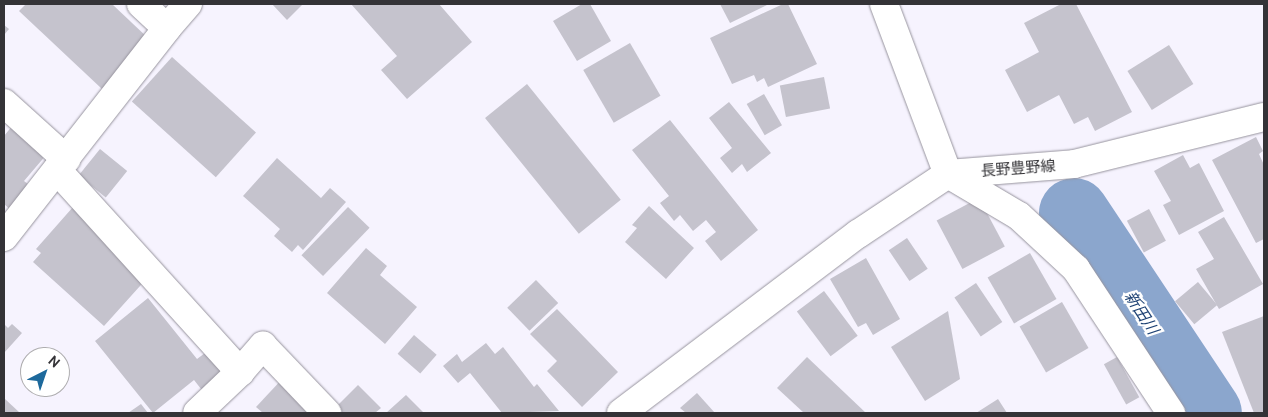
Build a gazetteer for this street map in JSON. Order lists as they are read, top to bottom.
{
  "streets": {
    "street": ["長野豊野線"]
  },
  "water": ["新田川"],
  "north": "top right"
}
